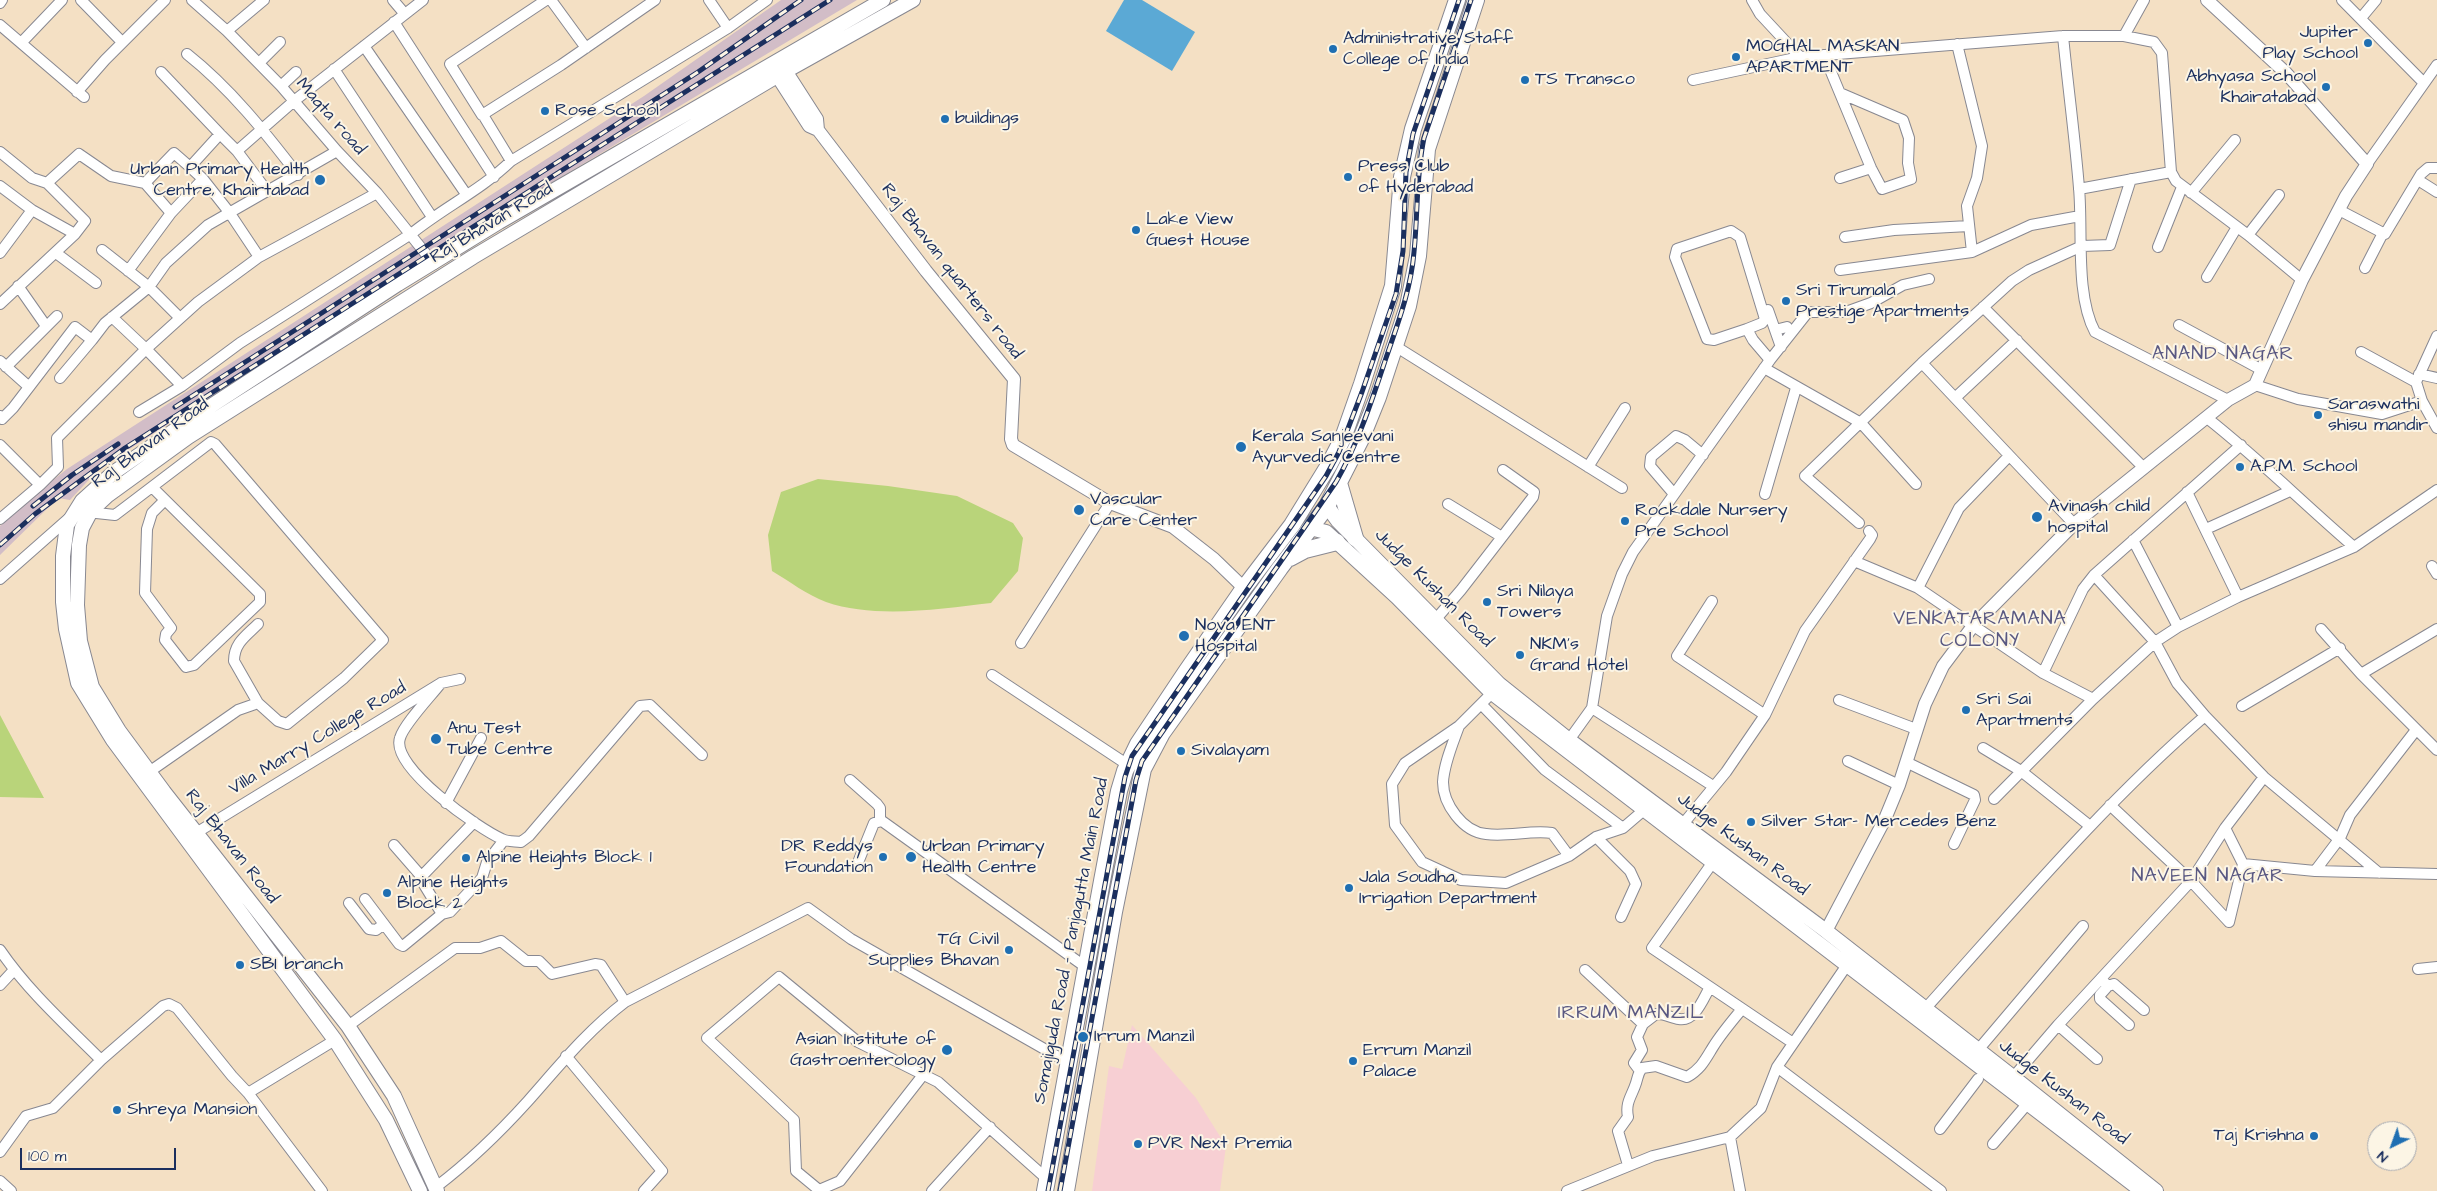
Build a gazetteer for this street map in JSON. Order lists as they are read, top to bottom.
{
  "streets": {
    "highway": ["Somajiguda Road - Panjagutta Main Road"],
    "main road": ["Raj Bhavan Road", "Judge Kushan Road"],
    "street": ["Maqta road", "Raj Bhavan quarters road", "Villa Marry College Road"]
  },
  "crossings": [
    ["Maqta road", "Raj Bhavan Road"],
    ["Raj Bhavan Road", "Raj Bhavan quarters road"],
    ["Raj Bhavan Road", "Villa Marry College Road"],
    ["Raj Bhavan quarters road", "Somajiguda Road - Panjagutta Main Road"],
    ["Judge Kushan Road", "Somajiguda Road - Panjagutta Main Road"]
  ],
  "districts": [
    "ANAND NAGAR",
    "VENKATARAMANA COLONY",
    "NAVEEN NAGAR",
    "IRRUM MANZIL"
  ],
  "places": [
    "Jupiter Play School",
    "Administrative Staff College of India",
    "MOGHAL MASKAN APARTMENT",
    "TS Transco",
    "Abhyasa School Khairatabad",
    "Rose School",
    "buildings",
    "Press Club of Hyderabad",
    "Urban Primary Health Centre, Khairtabad",
    "Lake View Guest House",
    "Sri Tirumala Prestige Apartments",
    "Saraswathi shisu mandir",
    "Kerala Sanjeevani Ayurvedic Centre",
    "A.P.M. School",
    "Vascular Care Center",
    "Avinash child hospital",
    "Rockdale Nursery Pre School",
    "Sri Nilaya Towers",
    "Nova ENT Hospital",
    "NKM's Grand Hotel",
    "Sri Sai Apartments",
    "Anu Test Tube Centre",
    "Sivalayam",
    "Silver Star- Mercedes Benz",
    "DR Reddys Foundation",
    "Urban Primary Health Centre",
    "Alpine Heights Block 1",
    "Jala Soudha, Irrigation Department",
    "Alpine Heights Block 2",
    "TG Civil Supplies Bhavan",
    "SBI branch",
    "Irrum Manzil",
    "Asian Institute of Gastroenterology",
    "Errum Manzil Palace",
    "Shreya Mansion",
    "Taj Krishna",
    "PVR Next Premia"
  ],
  "scale_bar": "100 m",
  "north": "bottom left"
}
